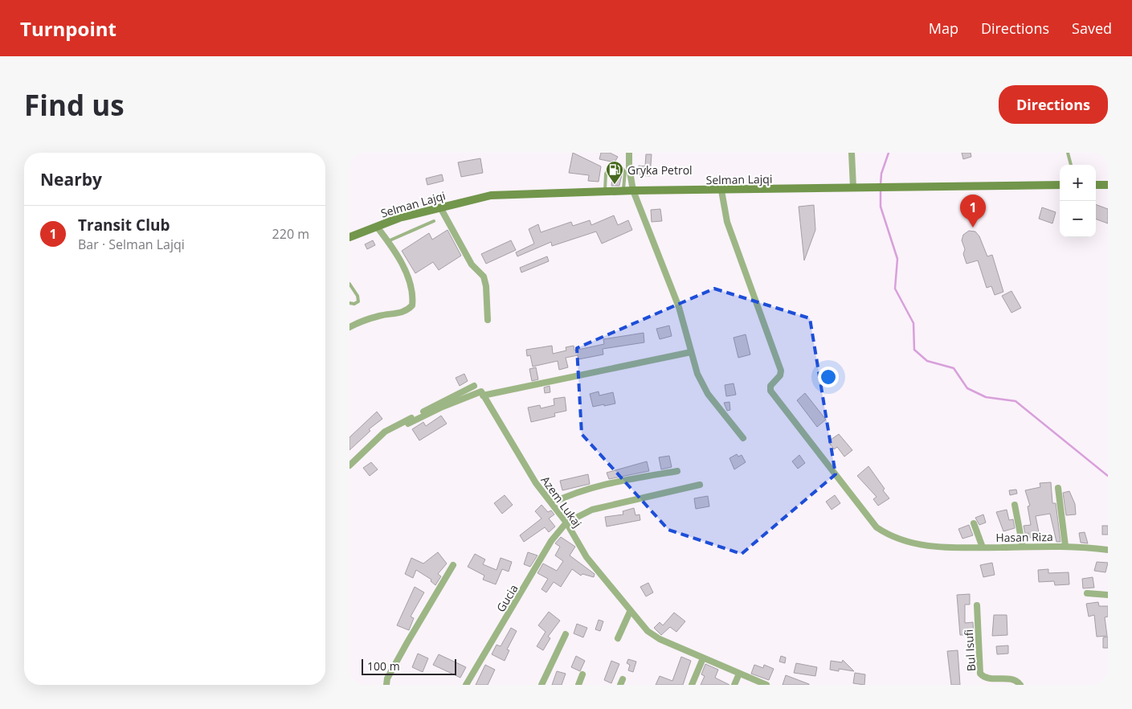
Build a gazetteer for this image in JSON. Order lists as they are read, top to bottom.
{
  "streets": {
    "street": [
      "Selman Lajqi",
      "Azem Lukaj",
      "Hasan Riza",
      "Gucia",
      "Bul Isufi"
    ]
  },
  "crossings": [
    ["Selman Lajqi", "Hasan Riza"],
    ["Azem Lukaj", "Gucia"]
  ],
  "places": {
    "fuel station": ["Gryka Petrol"]
  },
  "scale_bar": "100 m",
  "page": {
    "header": "Turnpoint",
    "nav": ["Map", "Directions", "Saved"],
    "buttons": "Directions",
    "title": "Find us",
    "heading": "Nearby",
    "map_buttons": ["+", "−"],
    "pins": "1",
    "list": [
      {
        "mark": "1",
        "name": "Transit Club",
        "note": "Bar · Selman Lajqi",
        "value": "220 m"
      }
    ],
    "scale": "100 m"
  }
}
